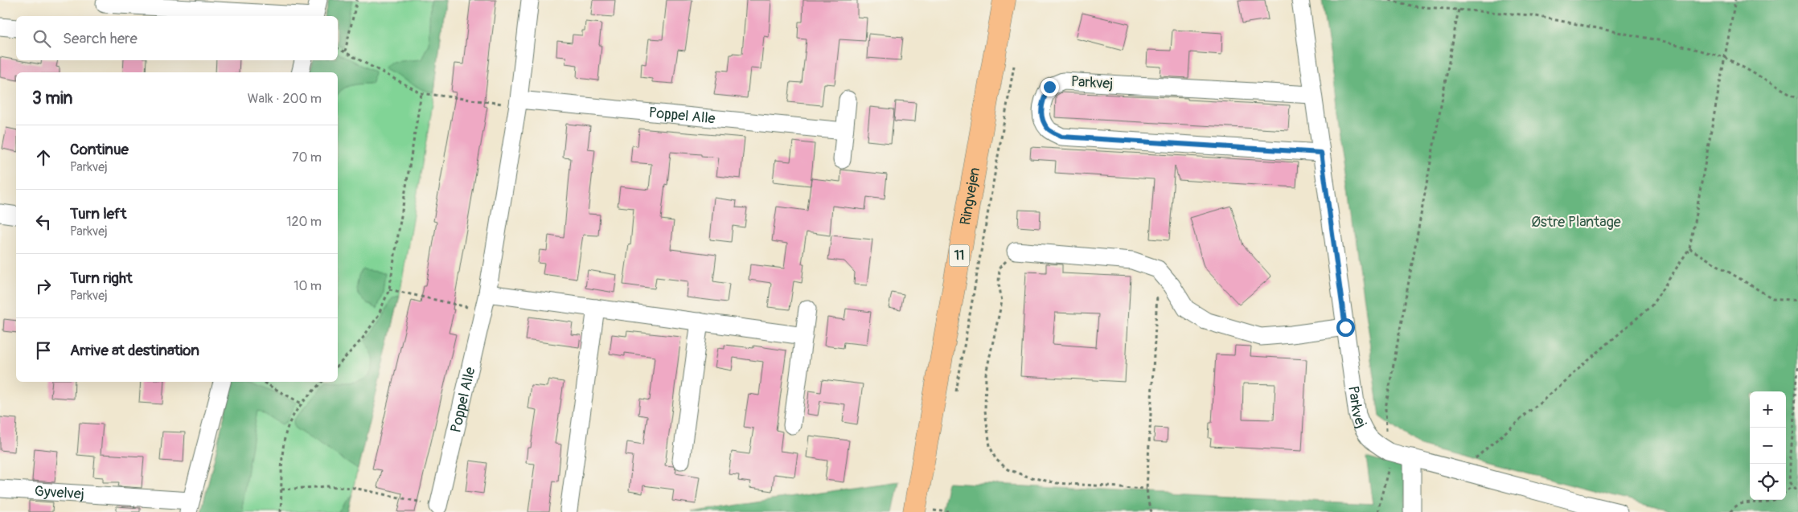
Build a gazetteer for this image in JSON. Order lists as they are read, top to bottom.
{
  "streets": {
    "main road": ["Ringvejen", "11"],
    "street": ["Parkvej", "Poppel Alle", "Gyvelvej"]
  },
  "parks": ["Østre Plantage"],
  "page": {
    "search": "Search here",
    "heading": ["3 min", "Walk · 200 m"],
    "list": [
      ["Continue", "Parkvej", "70 m"],
      ["Turn left", "Parkvej", "120 m"],
      ["Turn right", "Parkvej", "10 m"],
      "Arrive at destination"
    ],
    "map_buttons": ["+", "−"]
  }
}
